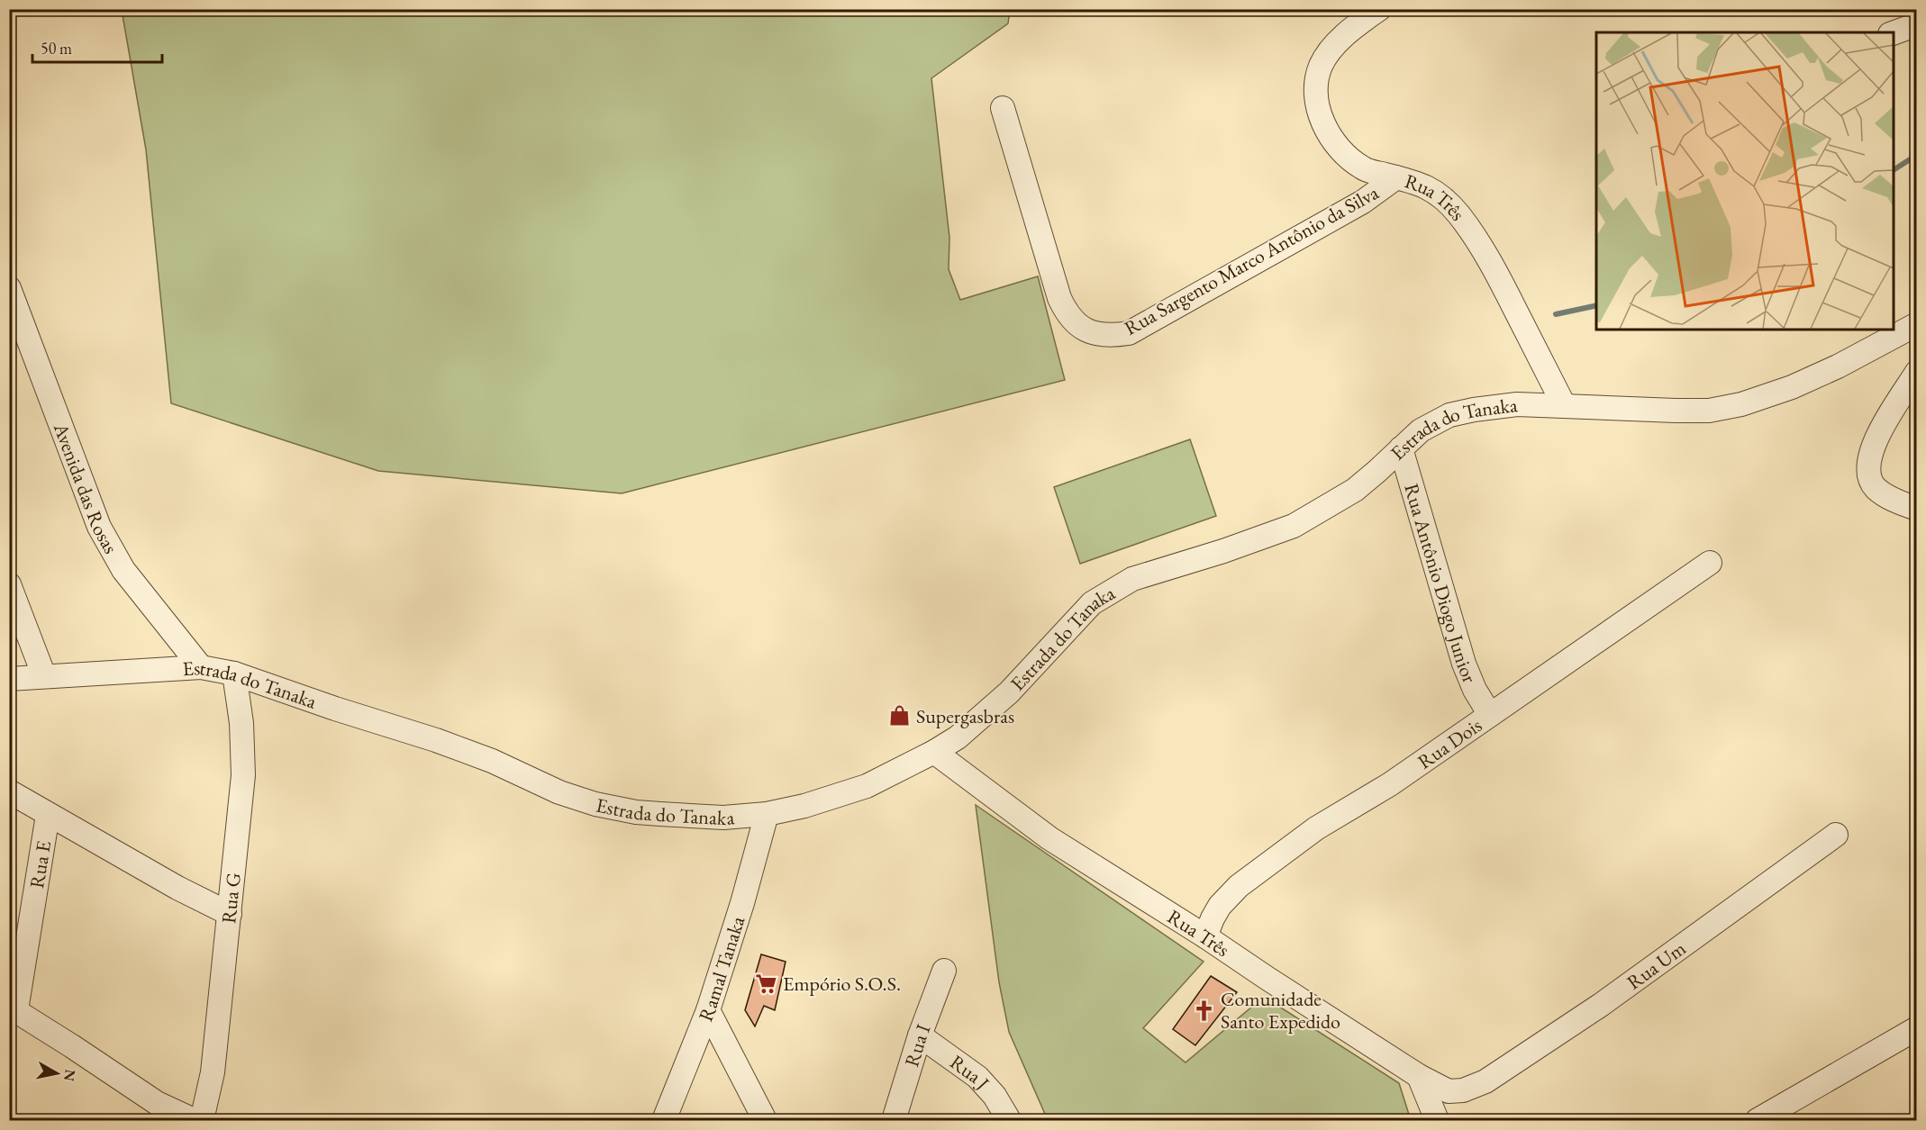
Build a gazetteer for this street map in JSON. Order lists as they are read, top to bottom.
{
  "streets": {
    "street": [
      "Rua Três",
      "Rua Sargento Marco Antônio da Silva",
      "Estrada do Tanaka",
      "Avenida das Rosas",
      "Rua Antônio Diogo Junior",
      "Rua Dois",
      "Rua E",
      "Rua G",
      "Rua Um",
      "Ramal Tanaka",
      "Rua I",
      "Rua J"
    ]
  },
  "crossings": [
    ["Rua Três", "Rua Sargento Marco Antônio da Silva"],
    ["Rua Três", "Estrada do Tanaka"],
    ["Rua Três", "Rua Dois"],
    ["Rua Três", "Rua Um"],
    ["Estrada do Tanaka", "Avenida das Rosas"],
    ["Estrada do Tanaka", "Rua Antônio Diogo Junior"],
    ["Estrada do Tanaka", "Rua G"],
    ["Estrada do Tanaka", "Ramal Tanaka"],
    ["Rua Antônio Diogo Junior", "Rua Dois"],
    ["Rua I", "Rua J"]
  ],
  "places": {
    "shop": ["Supergasbras"],
    "supermarket": ["Empório S.O.S."],
    "church": ["Comunidade Santo Expedido"]
  },
  "scale_bar": "50 m",
  "north": "right"
}
